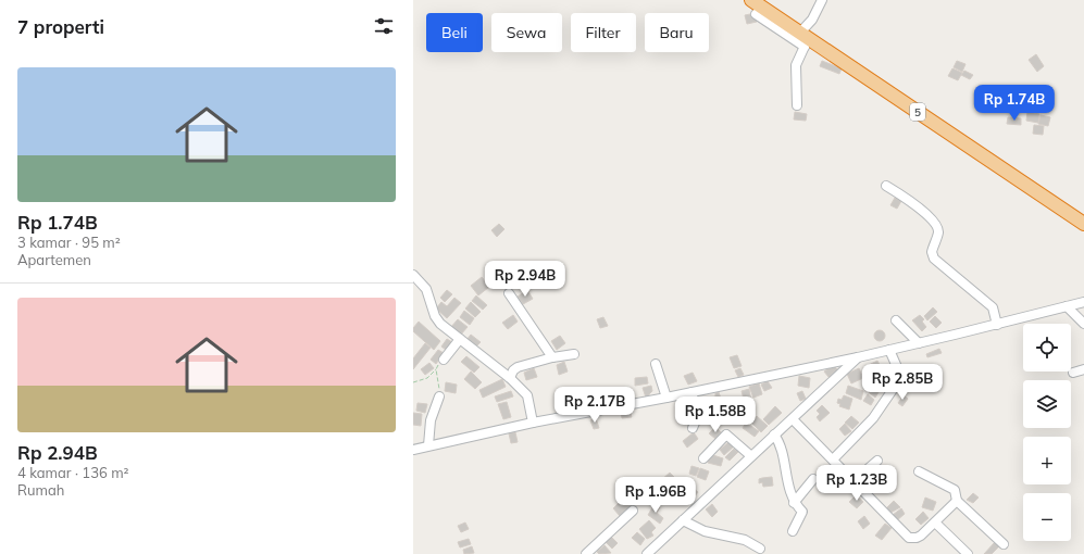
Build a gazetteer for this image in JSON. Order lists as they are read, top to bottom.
{
  "streets": {
    "highway": ["5"]
  },
  "page": {
    "heading": "7 properti",
    "chip": [
      "Beli",
      "Sewa",
      "Filter",
      "Baru"
    ],
    "list": [
      {
        "name": "Rp 1.74B",
        "note": "3 kamar · 95 m² · Apartemen"
      },
      {
        "name": "Rp 2.94B",
        "note": "4 kamar · 136 m² · Rumah"
      }
    ],
    "price": [
      "Rp 1.74B",
      "Rp 2.94B",
      "Rp 2.85B",
      "Rp 2.17B",
      "Rp 1.58B",
      "Rp 1.23B",
      "Rp 1.96B"
    ],
    "map_buttons": ["+", "−"]
  }
}
